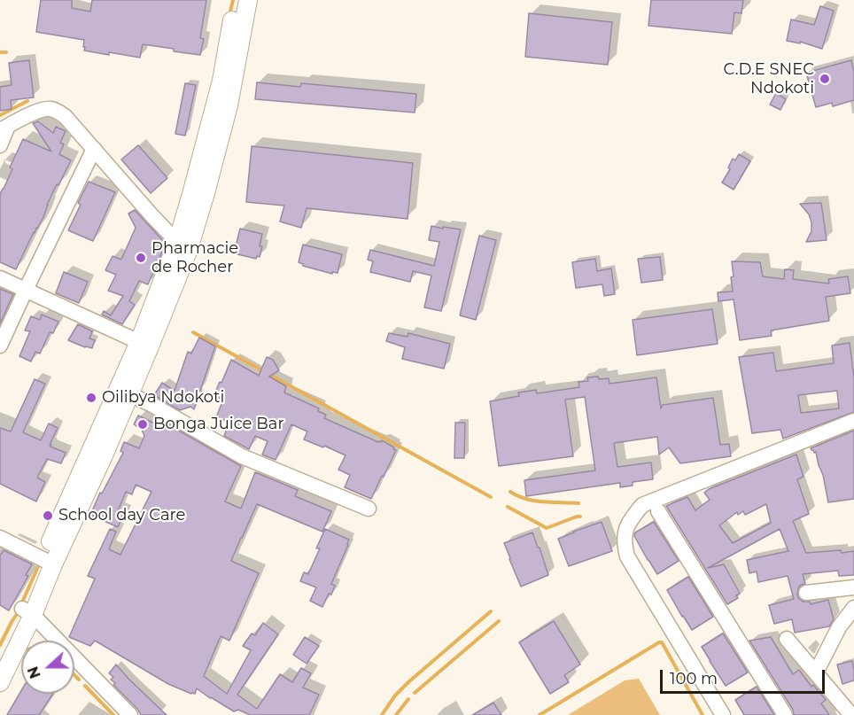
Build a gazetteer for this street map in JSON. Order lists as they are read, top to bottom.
{
  "places": [
    "C.D.E SNEC Ndokoti",
    "Pharmacie de Rocher",
    "Oilibya Ndokoti",
    "Bonga Juice Bar",
    "School day Care"
  ],
  "scale_bar": "100 m",
  "north": "left"
}
